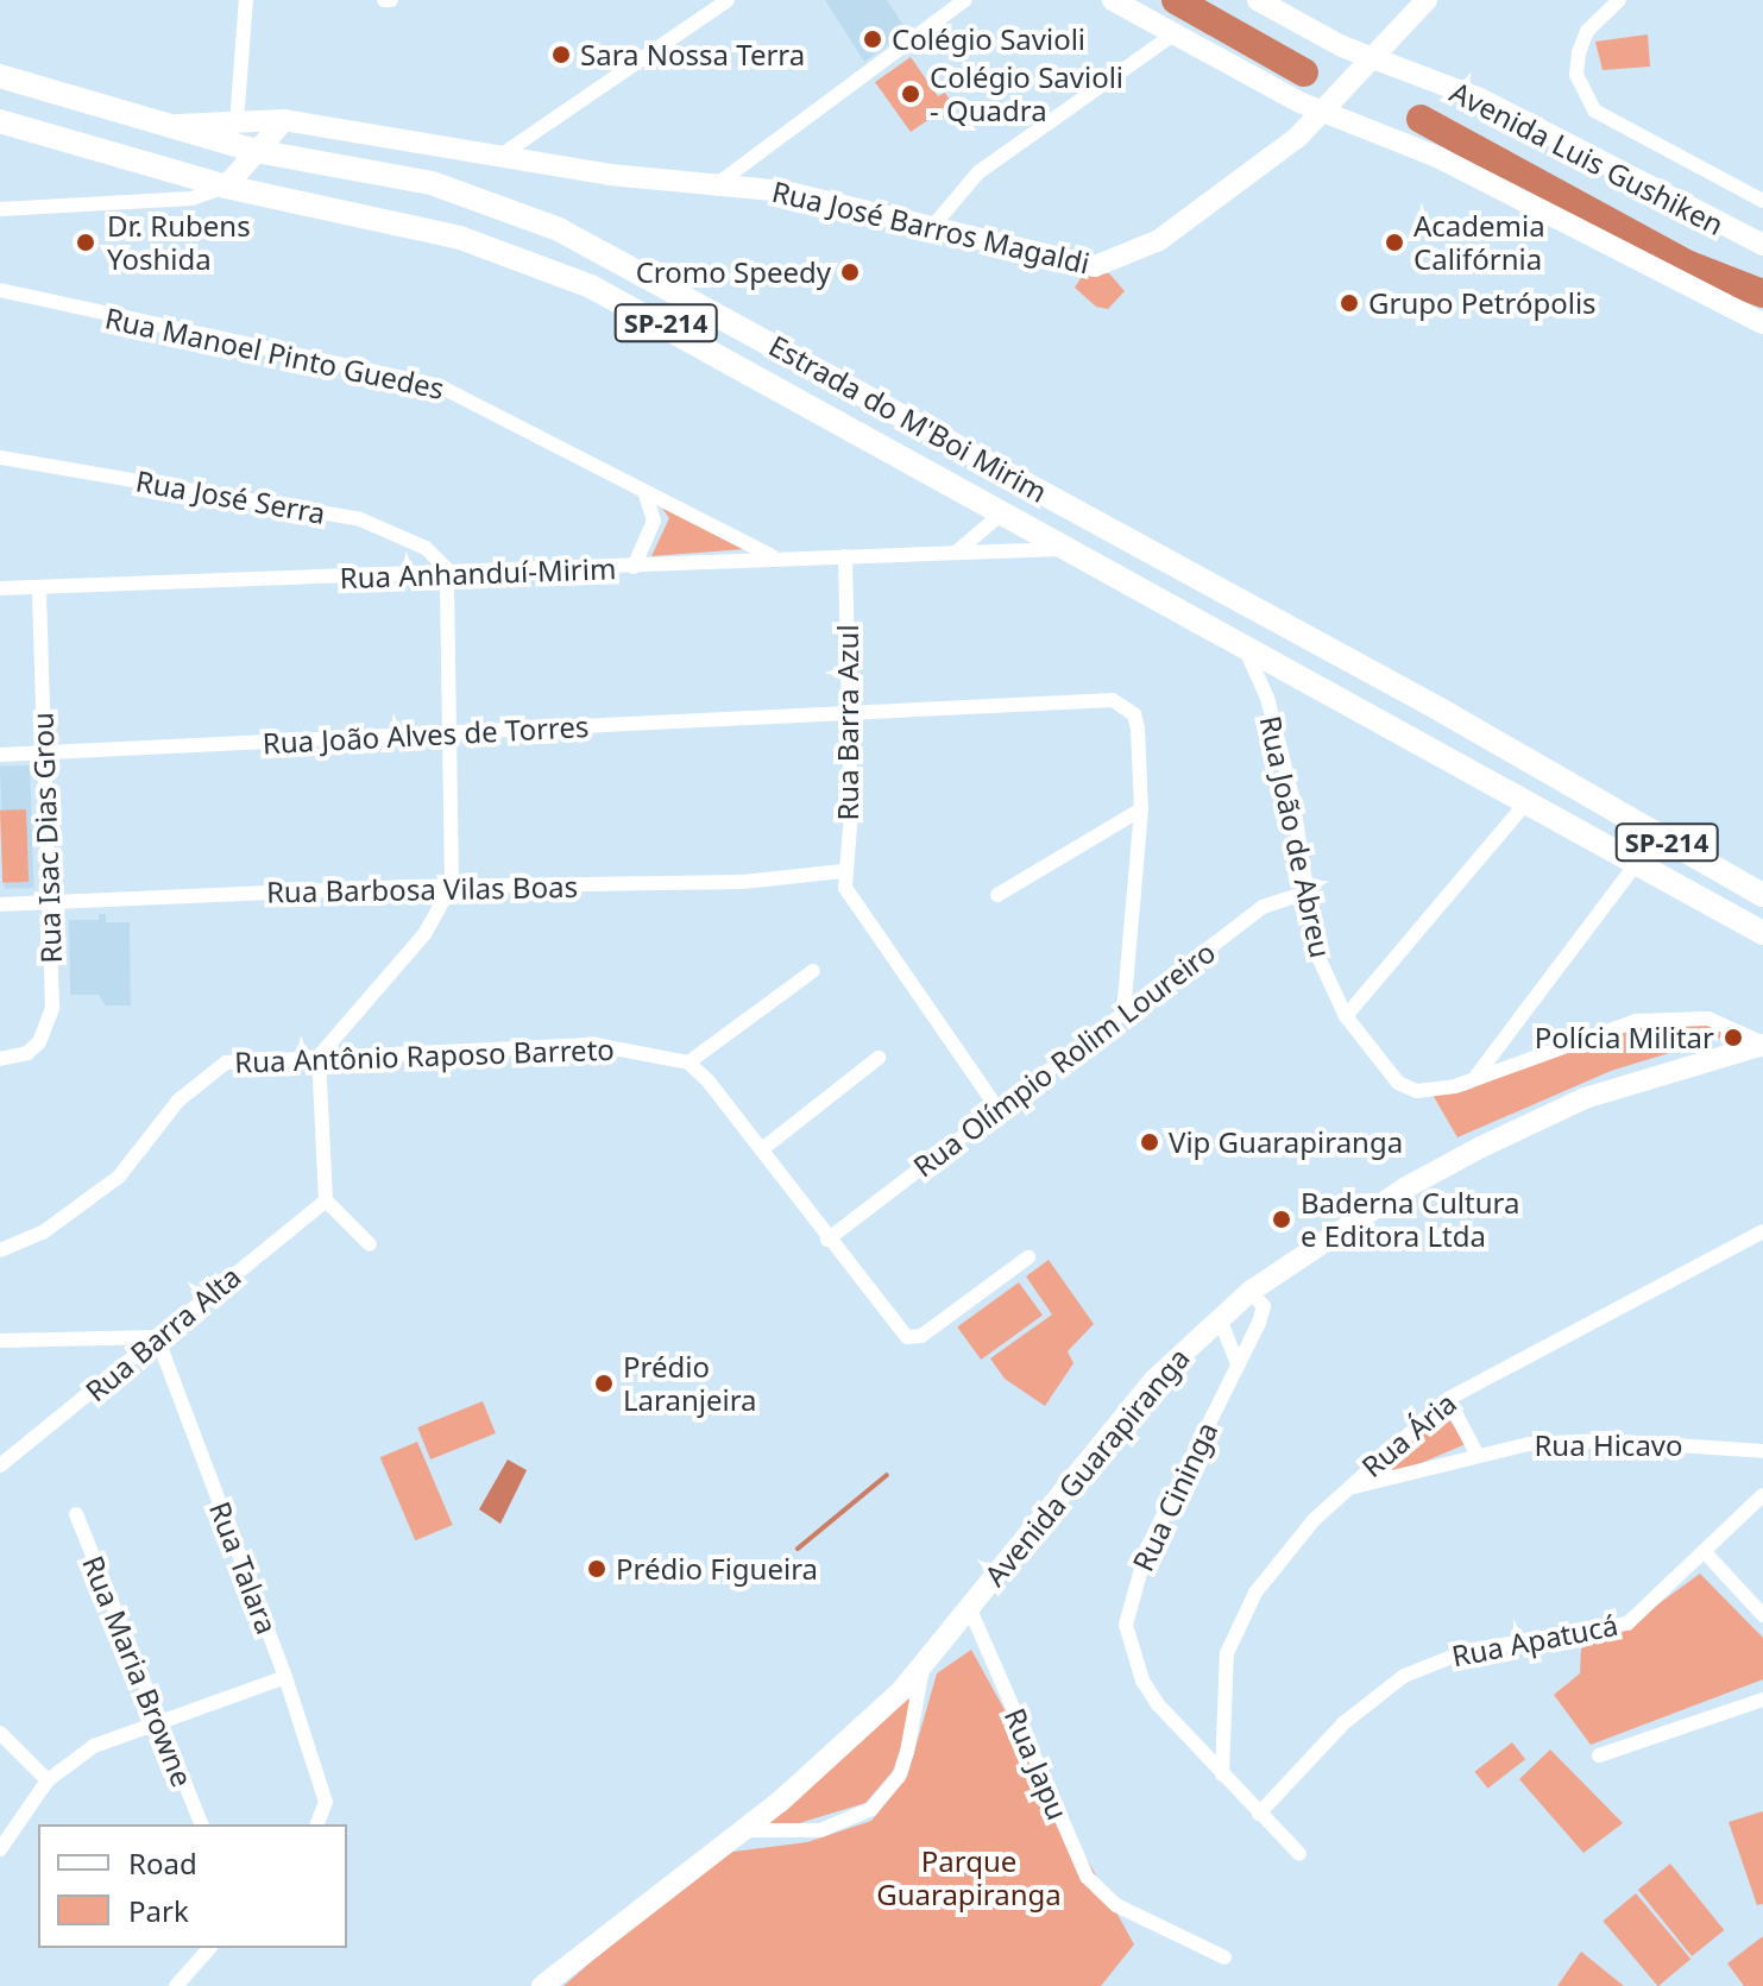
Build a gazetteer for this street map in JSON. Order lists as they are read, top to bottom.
{
  "streets": {
    "main road": [
      "Avenida Luis Gushiken",
      "Rua José Barros Magaldi",
      "SP-214",
      "Estrada do M'Boi Mirim",
      "Avenida Guarapiranga"
    ],
    "street": [
      "Rua Manoel Pinto Guedes",
      "Rua José Serra",
      "Rua Anhanduí-Mirim",
      "Rua Barra Azul",
      "Rua João Alves de Torres",
      "Rua João de Abreu",
      "Rua Isac Dias Grou",
      "Rua Barbosa Vilas Boas",
      "Rua Antônio Raposo Barreto",
      "Rua Olímpio Rolim Loureiro",
      "Rua Barra Alta",
      "Rua Ária",
      "Rua Hicavo",
      "Rua Cininga",
      "Rua Talara",
      "Rua Apatucá",
      "Rua Maria Browne",
      "Rua Japu"
    ]
  },
  "crossings": [
    ["Avenida Luis Gushiken", "Rua José Barros Magaldi"],
    ["Rua José Barros Magaldi", "Estrada do M'Boi Mirim"],
    ["Rua Manoel Pinto Guedes", "Rua Anhanduí-Mirim"],
    ["Estrada do M'Boi Mirim", "Rua Anhanduí-Mirim"],
    ["Estrada do M'Boi Mirim", "Rua João de Abreu"],
    ["Rua José Serra", "Rua Anhanduí-Mirim"],
    ["Rua Anhanduí-Mirim", "Rua Barra Azul"],
    ["Rua Anhanduí-Mirim", "Rua Isac Dias Grou"],
    ["Rua Barra Azul", "Rua João Alves de Torres"],
    ["Rua Barra Azul", "Rua Barbosa Vilas Boas"],
    ["Rua Barra Azul", "Rua Olímpio Rolim Loureiro"],
    ["Rua João Alves de Torres", "Rua Isac Dias Grou"],
    ["Rua João de Abreu", "Rua Olímpio Rolim Loureiro"],
    ["Rua João de Abreu", "Avenida Guarapiranga"],
    ["Rua Isac Dias Grou", "Rua Barbosa Vilas Boas"],
    ["Rua Barra Alta", "Rua Talara"],
    ["Rua Ária", "Rua Hicavo"],
    ["Rua Ária", "Rua Cininga"],
    ["Avenida Guarapiranga", "Rua Cininga"],
    ["Avenida Guarapiranga", "Rua Japu"],
    ["Rua Cininga", "Rua Apatucá"]
  ],
  "parks": ["Parque Guarapiranga"],
  "places": [
    "Colégio Savioli",
    "Sara Nossa Terra",
    "Colégio Savioli - Quadra",
    "Dr. Rubens Yoshida",
    "Academia Califórnia",
    "Cromo Speedy",
    "Grupo Petrópolis",
    "Polícia Militar",
    "Vip Guarapiranga",
    "Baderna Cultura e Editora Ltda",
    "Prédio Laranjeira",
    "Prédio Figueira"
  ],
  "legend": ["Road", "Park"]
}
